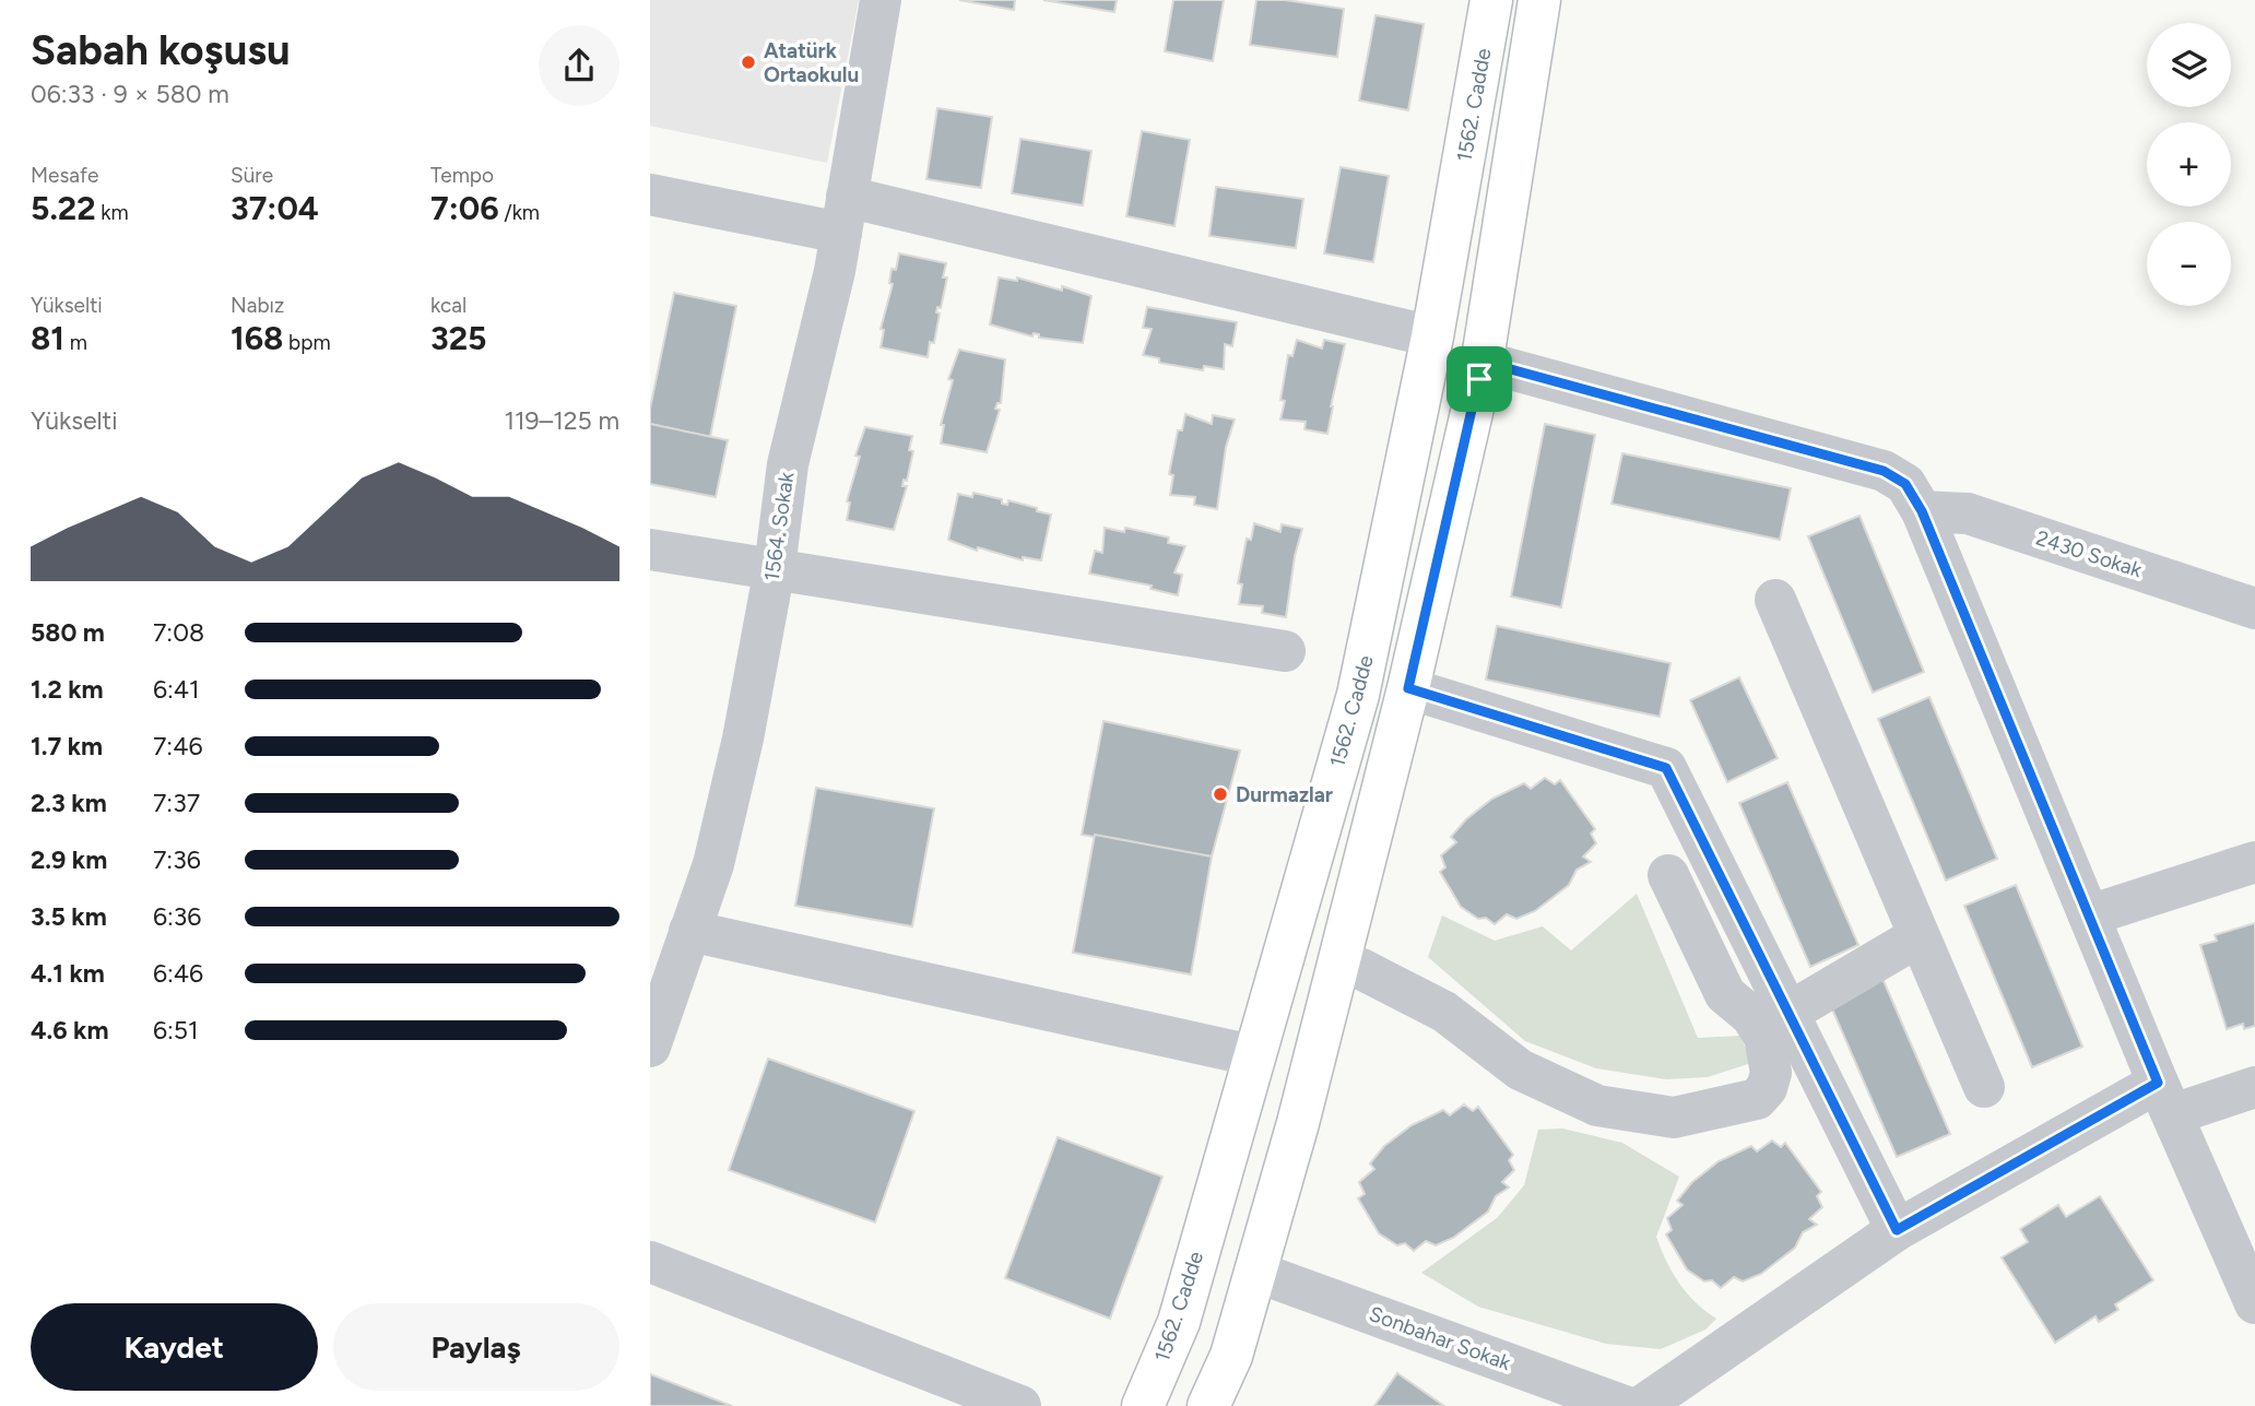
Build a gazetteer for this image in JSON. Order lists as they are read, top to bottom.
{
  "streets": {
    "main road": ["1562. Cadde"],
    "street": ["1564. Sokak", "2430 Sokak", "Sonbahar Sokak"]
  },
  "places": ["Atatürk Ortaokulu", "Durmazlar"],
  "page": {
    "heading": ["Sabah koşusu", "06:33 · 9 × 580 m"],
    "map_buttons": ["+", "−"],
    "stats": [
      ["Mesafe", "5.22 km"],
      ["Süre", "37:04"],
      ["Tempo", "7:06 /km"],
      ["Yükselti", "81 m"],
      ["Nabız", "168 bpm"],
      ["kcal", "325"]
    ],
    "chart": ["Yükselti", "119–125 m"],
    "list": [
      {
        "name": "580 m",
        "note": "7:08"
      },
      {
        "name": "1.2 km",
        "note": "6:41"
      },
      {
        "name": "1.7 km",
        "note": "7:46"
      },
      {
        "name": "2.3 km",
        "note": "7:37"
      },
      {
        "name": "2.9 km",
        "note": "7:36"
      },
      {
        "name": "3.5 km",
        "note": "6:36"
      },
      {
        "name": "4.1 km",
        "note": "6:46"
      },
      {
        "name": "4.6 km",
        "note": "6:51"
      }
    ],
    "buttons": ["Kaydet", "Paylaş"]
  }
}
